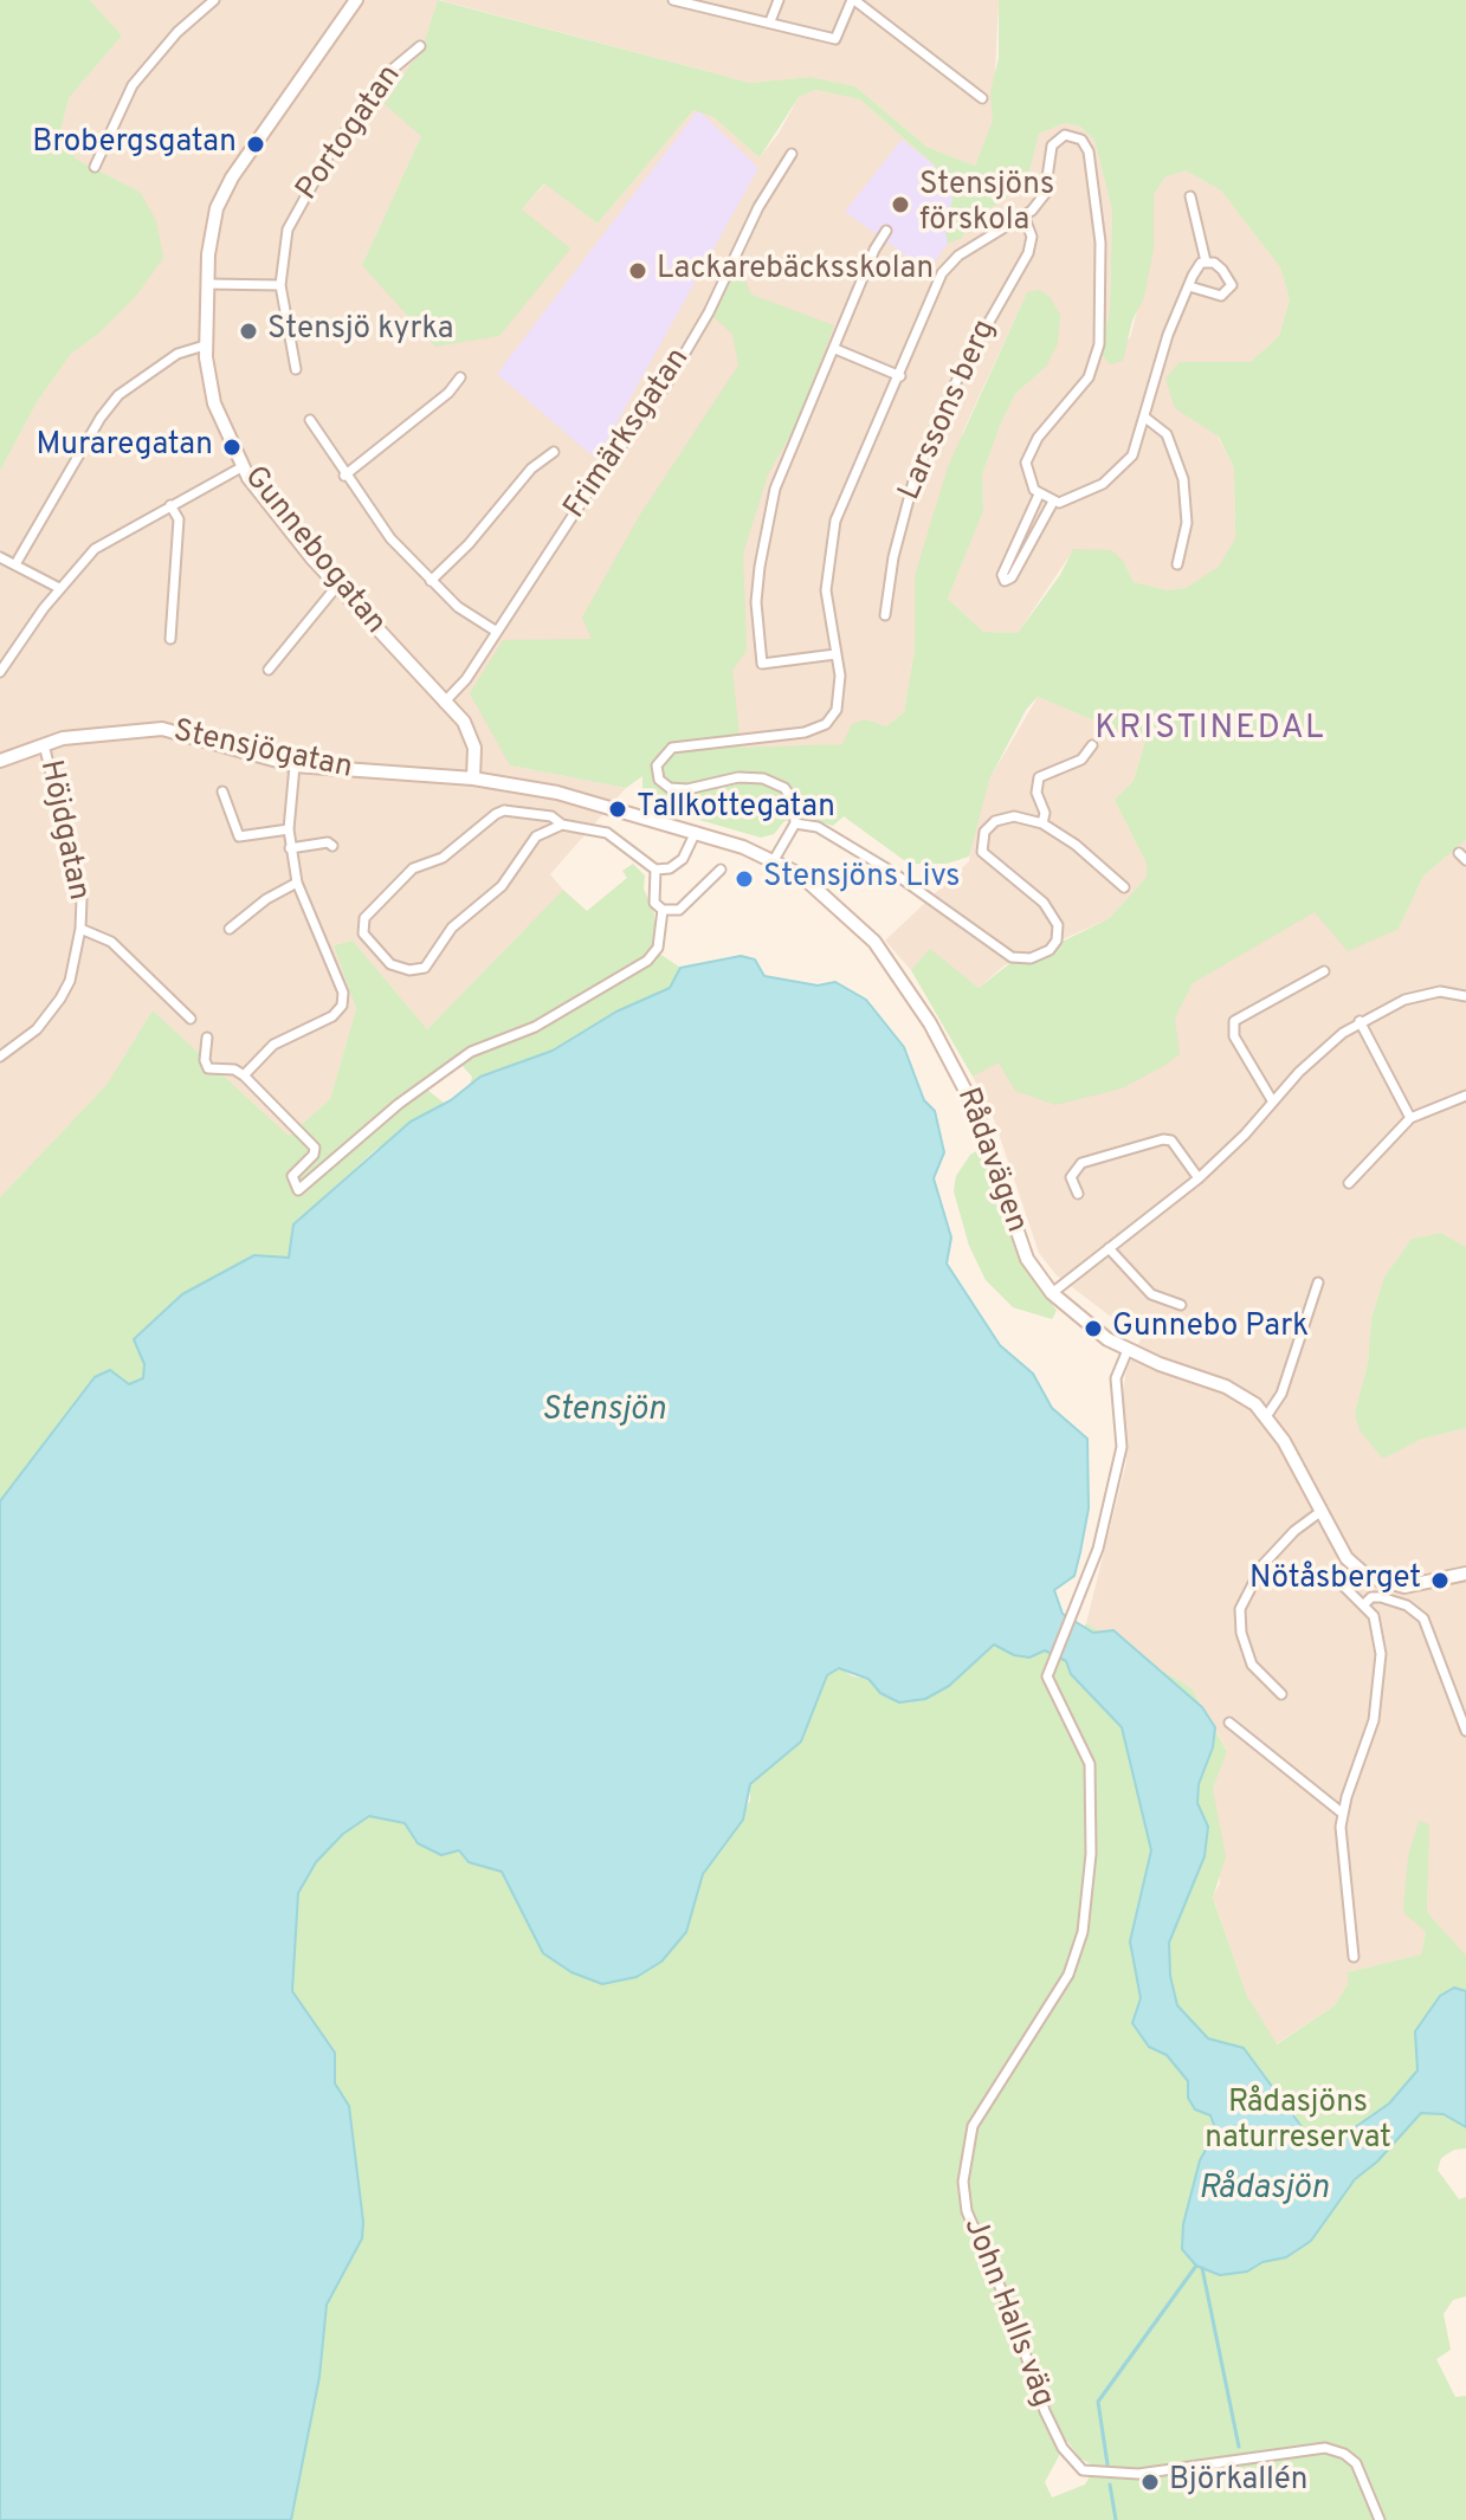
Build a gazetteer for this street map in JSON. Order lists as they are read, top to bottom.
{
  "streets": {
    "street": [
      "Portogatan",
      "Larssons berg",
      "Frimärksgatan",
      "Gunnebogatan",
      "Stensjögatan",
      "Höjdgatan",
      "Rådavägen",
      "John Halls väg"
    ]
  },
  "crossings": [
    ["Frimärksgatan", "Gunnebogatan"],
    ["Gunnebogatan", "Stensjögatan"],
    ["Gunnebogatan", "Rådavägen"],
    ["Stensjögatan", "Höjdgatan"],
    ["Stensjögatan", "Rådavägen"],
    ["Rådavägen", "John Halls väg"]
  ],
  "districts": ["KRISTINEDAL"],
  "water": ["Stensjön", "Rådasjön"],
  "parks": ["Rådasjöns naturreservat"],
  "places": [
    "Brobergsgatan",
    "Stensjöns förskola",
    "Lackarebäcksskolan",
    "Stensjö kyrka",
    "Muraregatan",
    "Tallkottegatan",
    "Stensjöns Livs",
    "Gunnebo Park",
    "Nötåsberget",
    "Björkallén"
  ]
}
